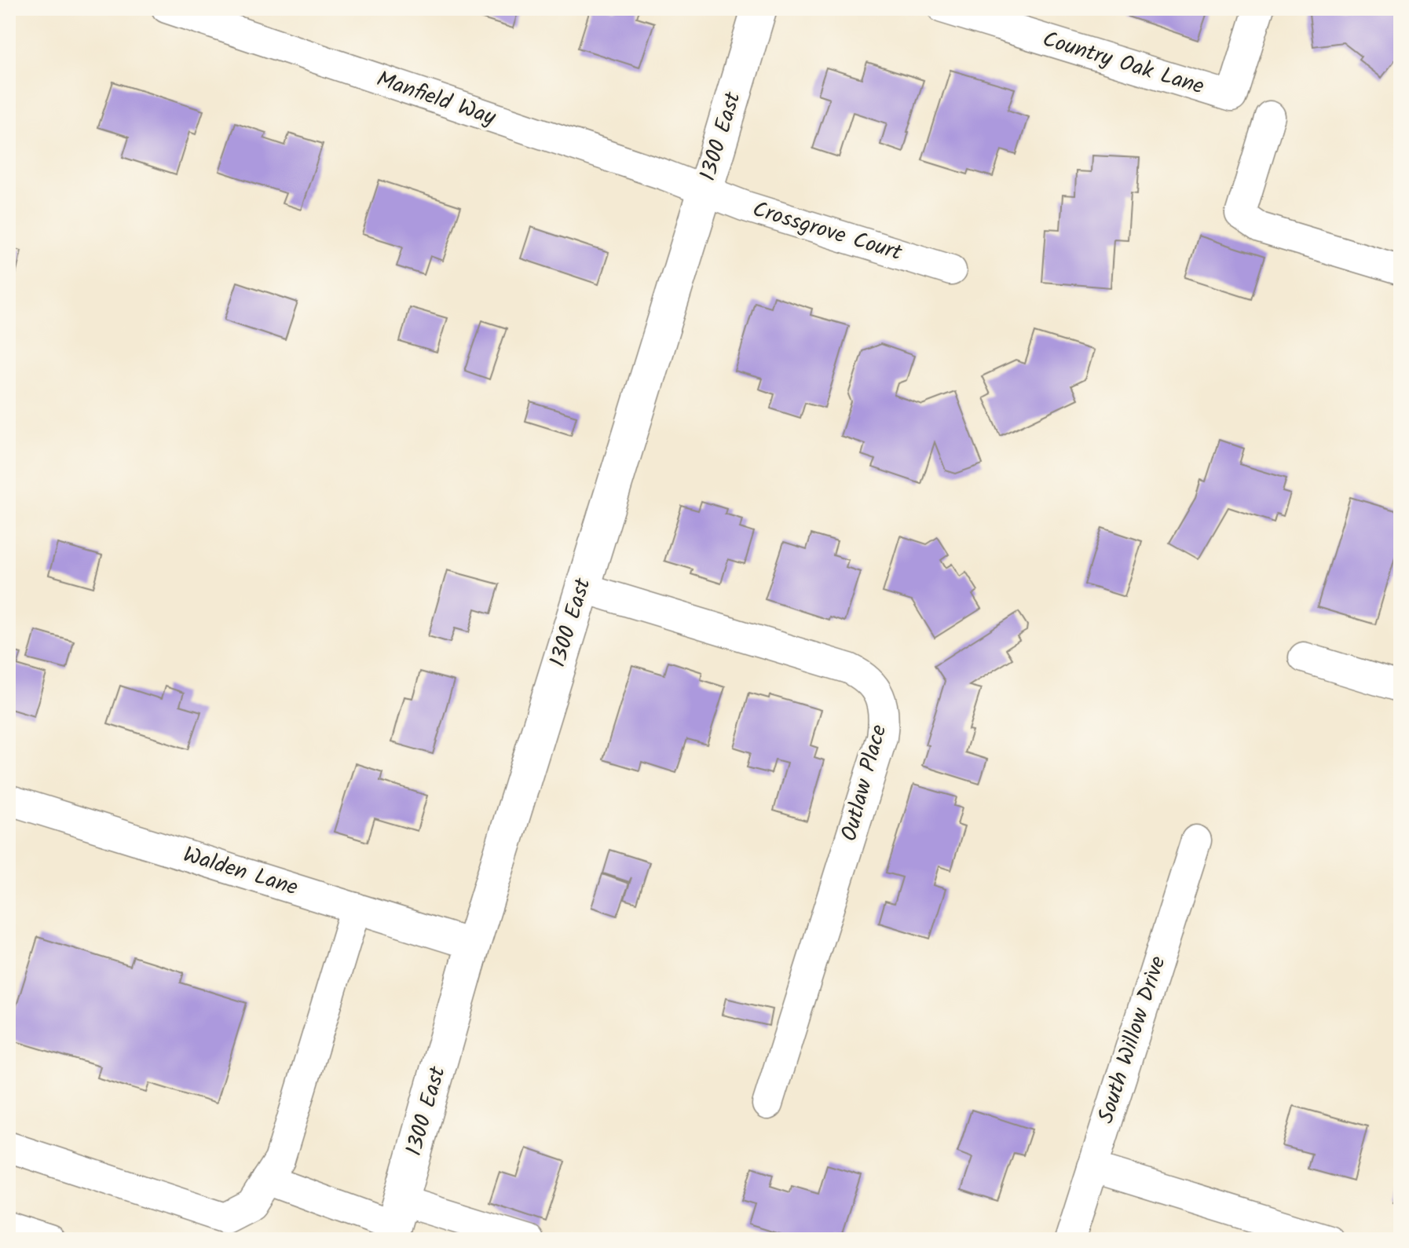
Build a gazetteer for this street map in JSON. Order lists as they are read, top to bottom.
{
  "streets": {
    "main road": ["1300 East"],
    "street": [
      "Country Oak Lane",
      "Manfield Way",
      "Crossgrove Court",
      "Outlaw Place",
      "Walden Lane",
      "South Willow Drive"
    ]
  },
  "crossings": [
    ["Manfield Way", "1300 East"],
    ["Manfield Way", "Crossgrove Court"],
    ["1300 East", "Crossgrove Court"],
    ["1300 East", "Outlaw Place"],
    ["1300 East", "Walden Lane"]
  ]
}
